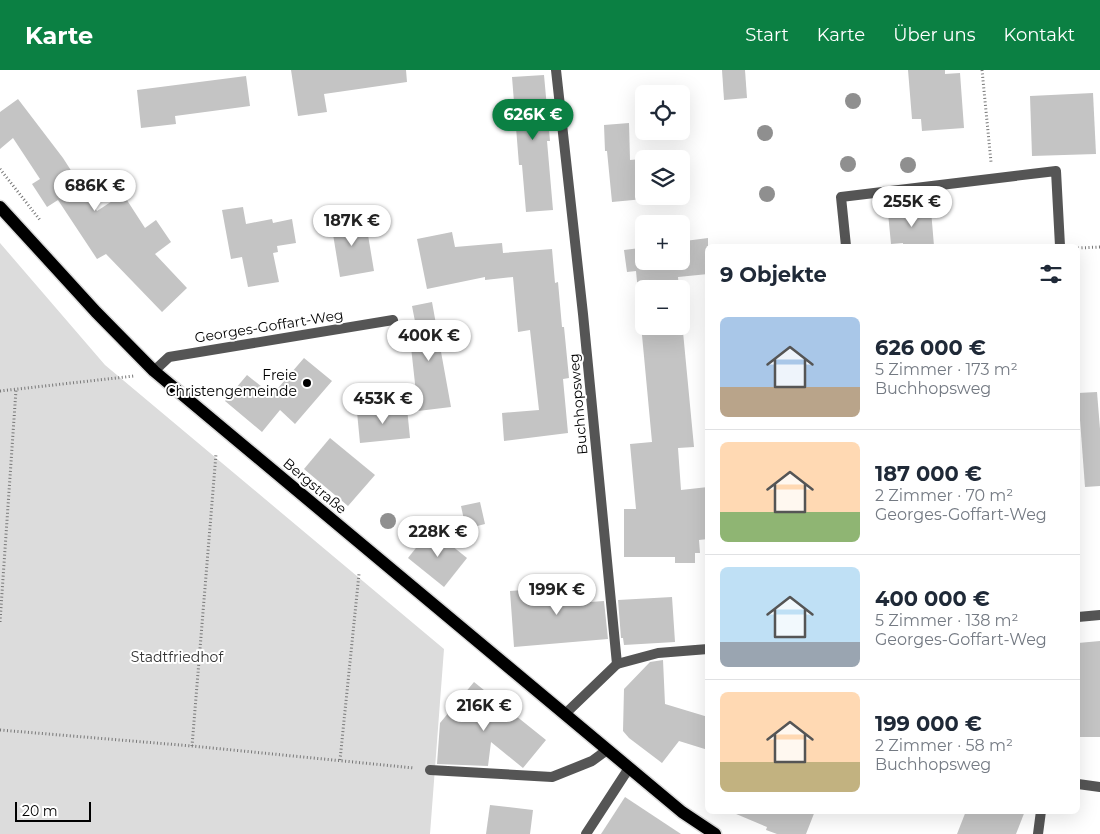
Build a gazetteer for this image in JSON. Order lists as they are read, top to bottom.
{
  "streets": {
    "main road": ["Bergstraße"],
    "street": ["Georges-Goffart-Weg", "Buchhopsweg"]
  },
  "crossings": [
    ["Georges-Goffart-Weg", "Bergstraße"]
  ],
  "parks": ["Stadtfriedhof"],
  "places": ["Freie Christengemeinde"],
  "scale_bar": "20 m",
  "page": {
    "header": "Karte",
    "nav": [
      "Start",
      "Karte",
      "Über uns",
      "Kontakt"
    ],
    "map_buttons": ["+", "−"],
    "price": [
      "626K €",
      "686K €",
      "255K €",
      "187K €",
      "400K €",
      "453K €",
      "228K €",
      "199K €",
      "216K €"
    ],
    "heading": "9 Objekte",
    "list": [
      {
        "name": "626 000 €",
        "note": "5 Zimmer · 173 m² · Buchhopsweg"
      },
      {
        "name": "187 000 €",
        "note": "2 Zimmer · 70 m² · Georges-Goffart-Weg"
      },
      {
        "name": "400 000 €",
        "note": "5 Zimmer · 138 m² · Georges-Goffart-Weg"
      },
      {
        "name": "199 000 €",
        "note": "2 Zimmer · 58 m² · Buchhopsweg"
      }
    ],
    "scale": "20 m"
  }
}
